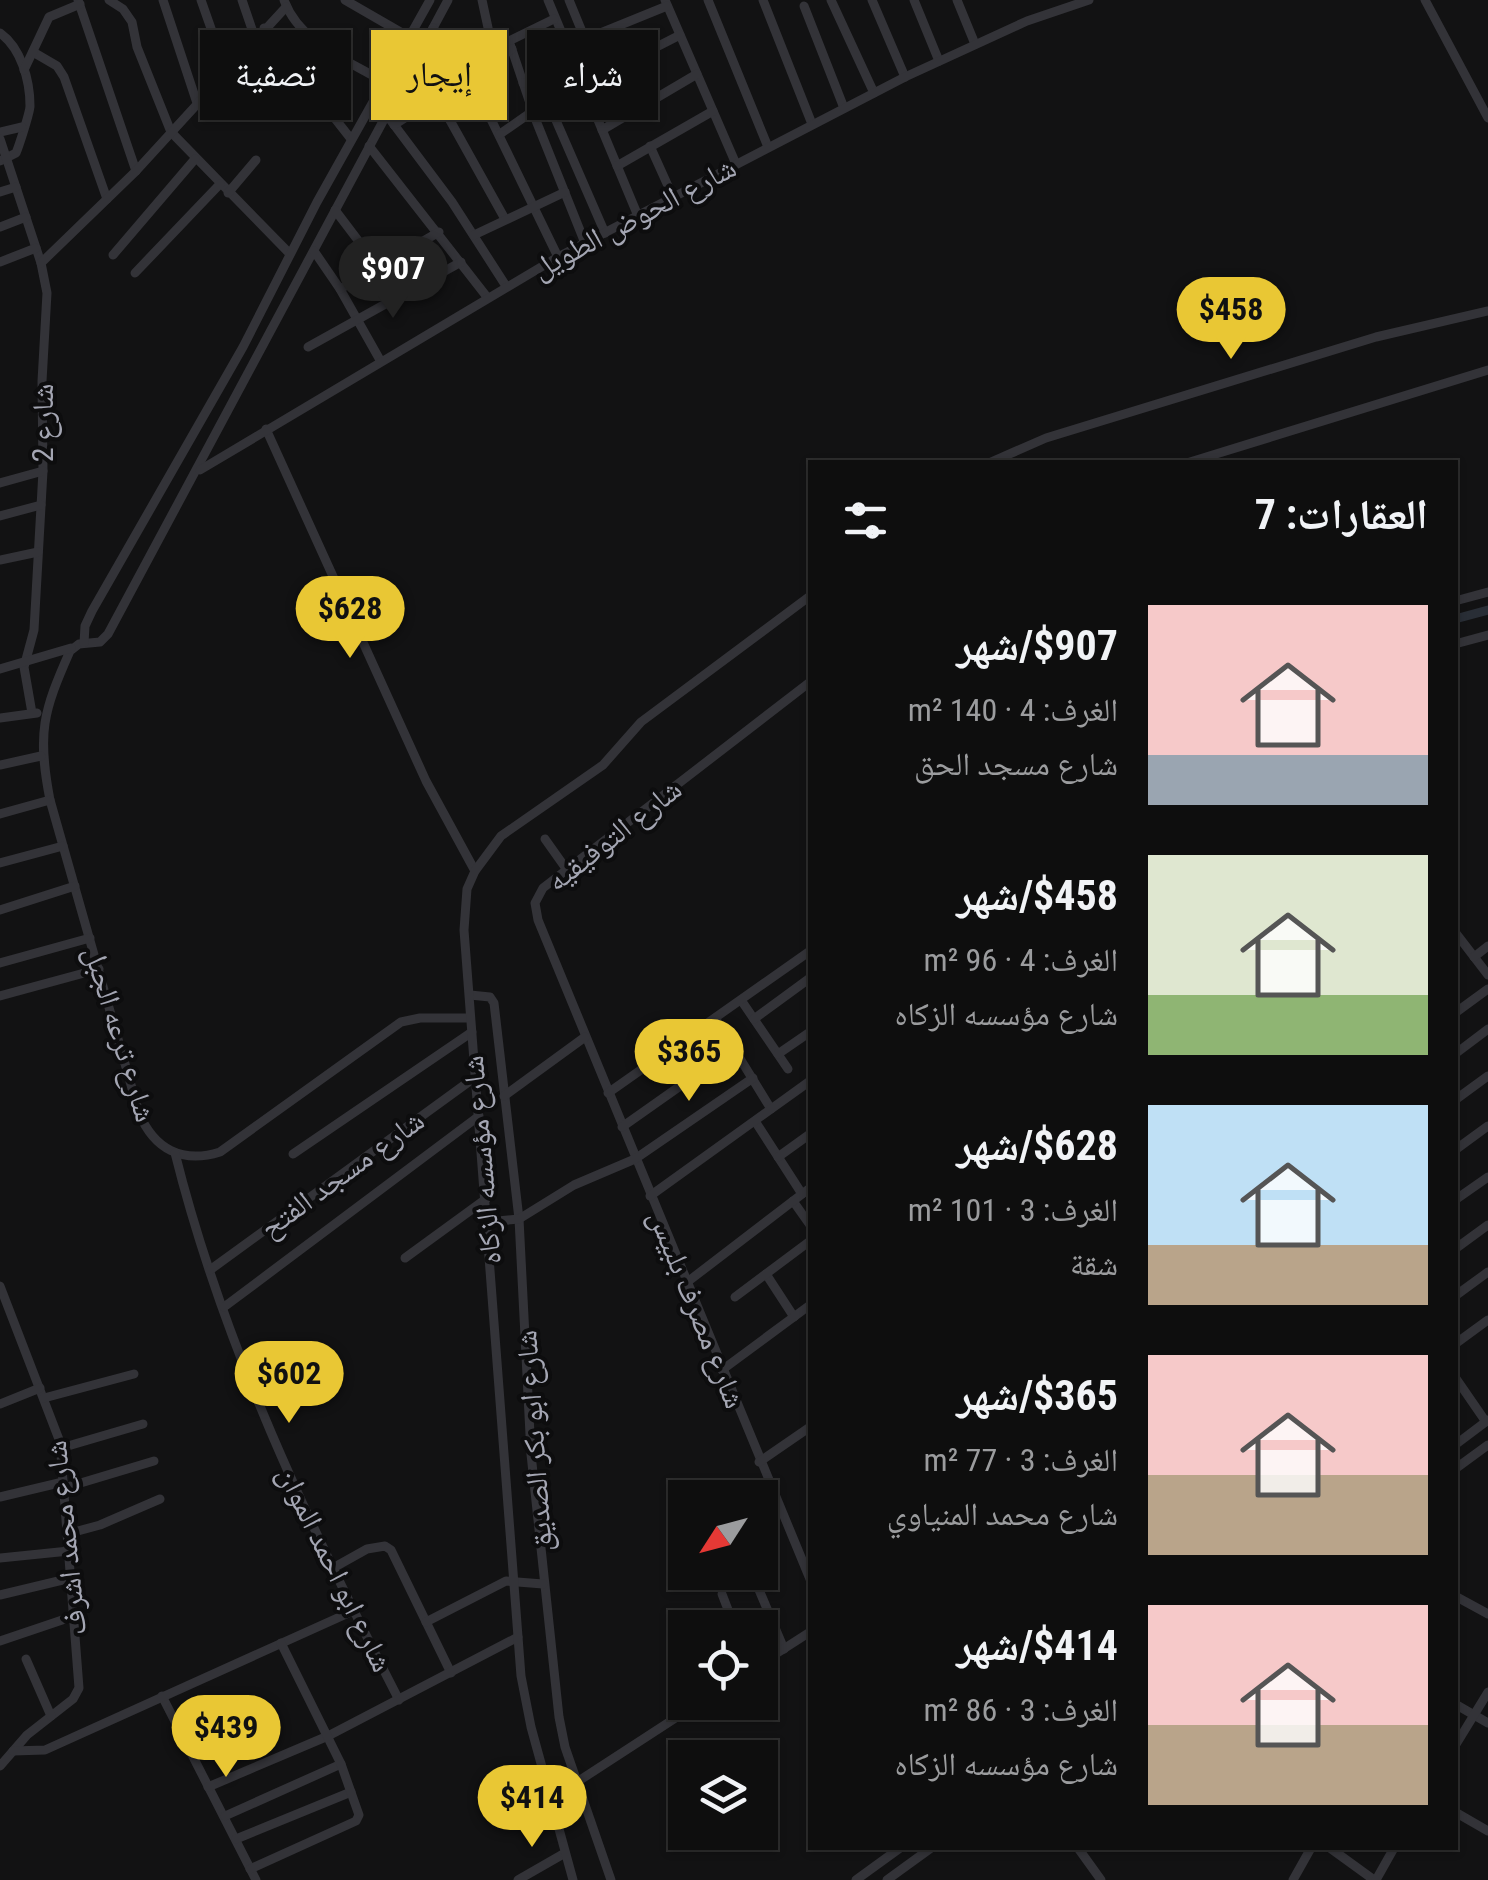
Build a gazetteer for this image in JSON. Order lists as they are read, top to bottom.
{
  "streets": {
    "street": [
      "شارع الحوض الطويل",
      "شارع 2",
      "شارع التوفيقيه",
      "شارع ترعه الجبل",
      "شارع مؤسسه الزكاه",
      "شارع مسجد الفتح",
      "شارع مصرف بلبيس",
      "شارع ابو بكر الصديق",
      "شارع محمد اشرف",
      "شارع ابو احمد الموان"
    ]
  },
  "crossings": [
    ["شارع الحوض الطويل", "شارع ترعه الجبل"],
    ["شارع التوفيقيه", "شارع مصرف بلبيس"],
    ["شارع ترعه الجبل", "شارع مؤسسه الزكاه"],
    ["شارع ترعه الجبل", "شارع ابو احمد الموان"],
    ["شارع مؤسسه الزكاه", "شارع مسجد الفتح"],
    ["شارع مؤسسه الزكاه", "شارع ابو بكر الصديق"],
    ["شارع مسجد الفتح", "شارع ابو احمد الموان"]
  ],
  "north": "bottom left",
  "page": {
    "chip": ["شراء", "إيجار", "تصفية"],
    "price": [
      "$907",
      "$458",
      "$628",
      "$365",
      "$602",
      "$439",
      "$414"
    ],
    "heading": "العقارات: 7",
    "list": [
      {
        "name": "$907/شهر",
        "note": "الغرف: 4 · 140 m² · شارع مسجد الحق"
      },
      {
        "name": "$458/شهر",
        "note": "الغرف: 4 · 96 m² · شارع مؤسسه الزكاه"
      },
      {
        "name": "$628/شهر",
        "note": "الغرف: 3 · 101 m² · شقة"
      },
      {
        "name": "$365/شهر",
        "note": "الغرف: 3 · 77 m² · شارع محمد المنياوي"
      },
      {
        "name": "$414/شهر",
        "note": "الغرف: 3 · 86 m² · شارع مؤسسه الزكاه"
      }
    ]
  }
}
